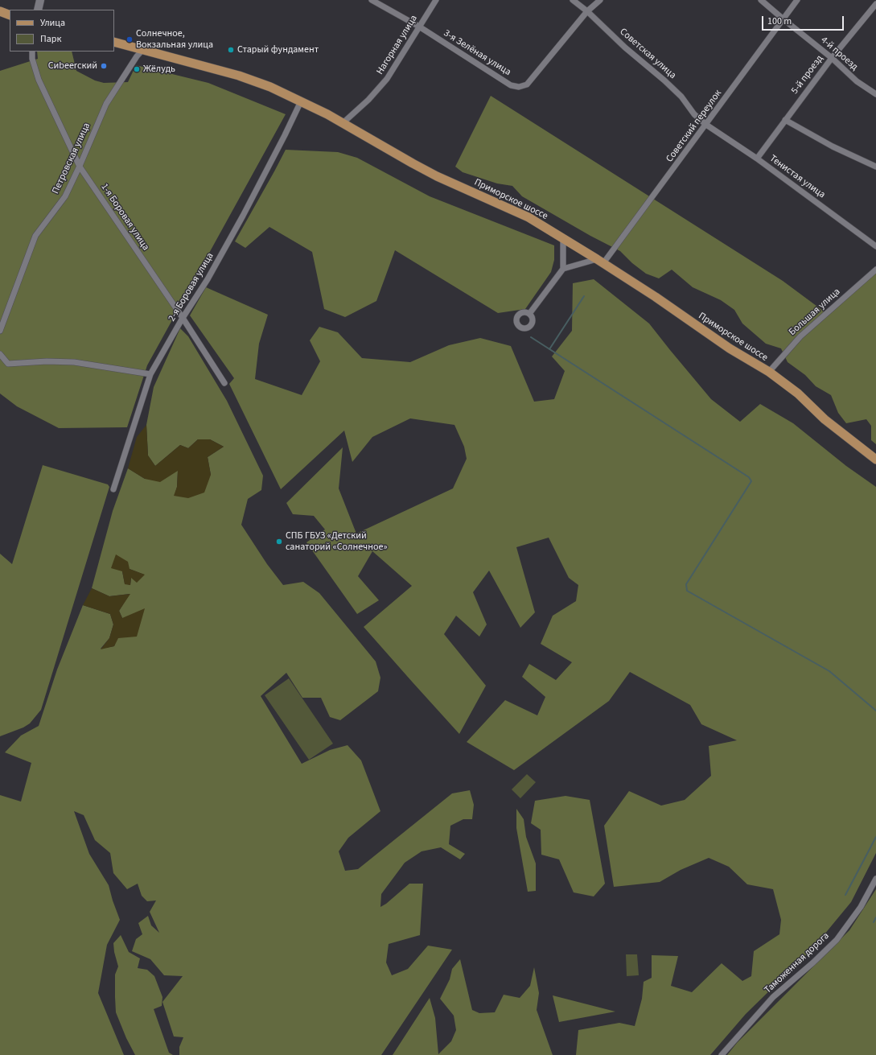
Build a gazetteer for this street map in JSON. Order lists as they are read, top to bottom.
{
  "streets": {
    "main road": ["Приморское шоссе"],
    "street": [
      "Нагорная улица",
      "3-я Зелёная улица",
      "Советская улица",
      "4-й проезд",
      "5-й проезд",
      "Советский переулок",
      "Петровская улица",
      "Тенистая улица",
      "1-я Боровая улица",
      "2-я Боровая улица",
      "Большая улица",
      "Таможенная дорога"
    ]
  },
  "crossings": [
    ["Нагорная улица", "3-я Зелёная улица"],
    ["Нагорная улица", "Приморское шоссе"],
    ["3-я Зелёная улица", "Советская улица"],
    ["Советская улица", "Советский переулок"],
    ["Советская улица", "Тенистая улица"],
    ["4-й проезд", "5-й проезд"],
    ["4-й проезд", "Советский переулок"],
    ["5-й проезд", "Тенистая улица"],
    ["Советский переулок", "Тенистая улица"],
    ["Советский переулок", "Приморское шоссе"],
    ["Петровская улица", "Приморское шоссе"],
    ["Петровская улица", "1-я Боровая улица"],
    ["Приморское шоссе", "2-я Боровая улица"],
    ["Приморское шоссе", "Большая улица"],
    ["1-я Боровая улица", "2-я Боровая улица"]
  ],
  "places": [
    "Солнечное, Вокзальная улица",
    "Старый фундамент",
    "Сиbeerский",
    "Жёлудь",
    "СПБ ГБУЗ «Детский санаторий «Солнечное»"
  ],
  "legend": ["Улица", "Парк"],
  "scale_bar": "100 m"
}
